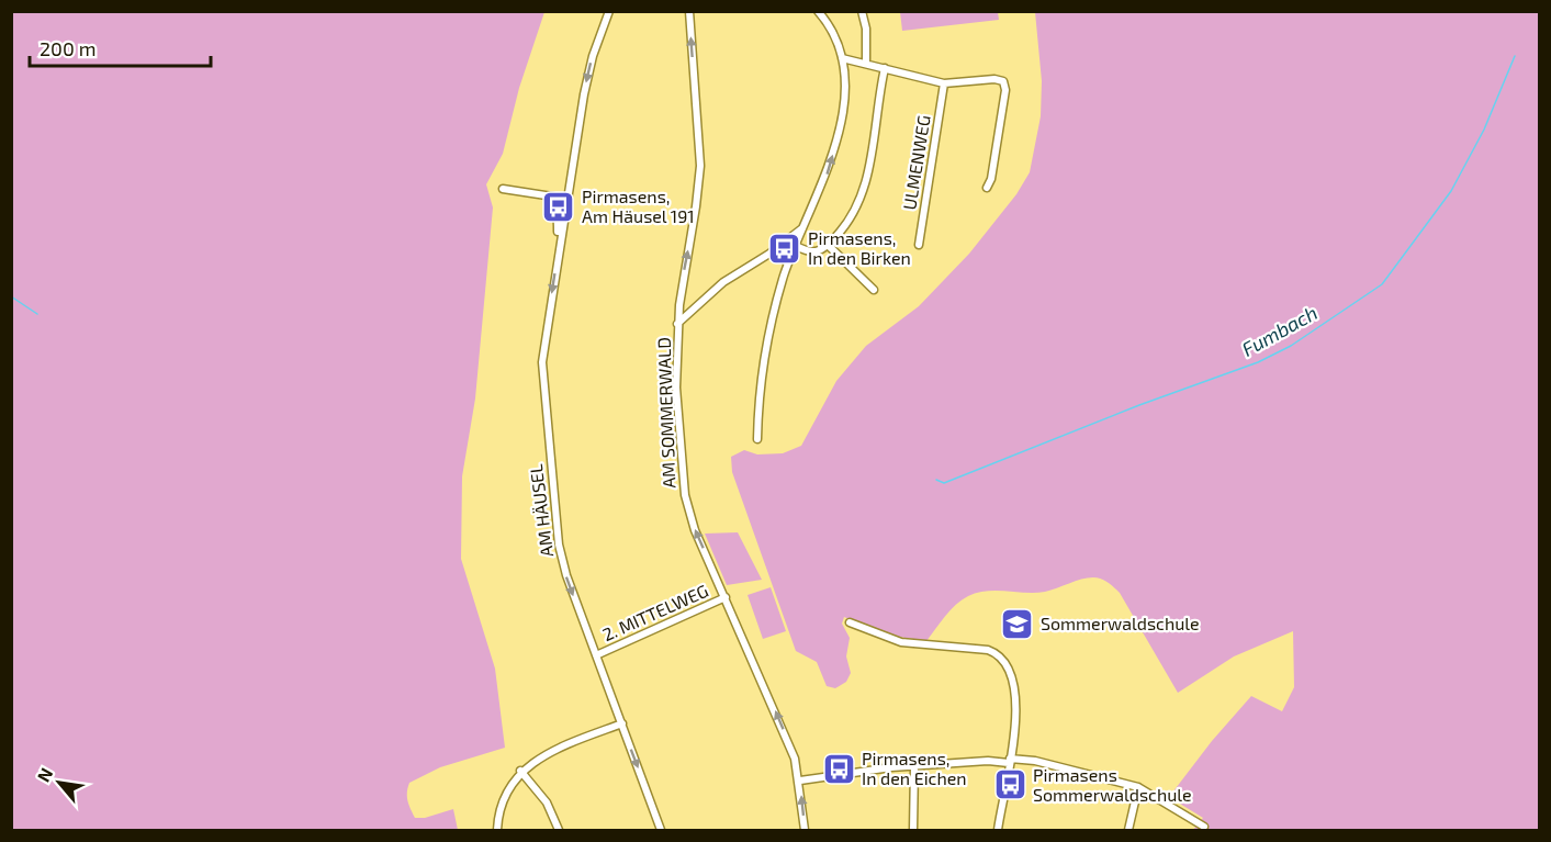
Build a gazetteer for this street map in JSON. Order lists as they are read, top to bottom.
{
  "streets": {
    "street": [
      "ULMENWEG",
      "AM SOMMERWALD",
      "AM HÄUSEL",
      "2. MITTELWEG"
    ]
  },
  "crossings": [
    ["AM SOMMERWALD", "2. MITTELWEG"],
    ["AM HÄUSEL", "2. MITTELWEG"]
  ],
  "one_way": ["AM SOMMERWALD", "AM HÄUSEL"],
  "water": ["Fumbach"],
  "places": {
    "bus stop": [
      "Pirmasens, Am Häusel 191",
      "Pirmasens, In den Birken",
      "Pirmasens, In den Eichen",
      "Pirmasens Sommerwaldschule"
    ],
    "school or university": ["Sommerwaldschule"]
  },
  "scale_bar": "200 m",
  "north": "top left"
}
